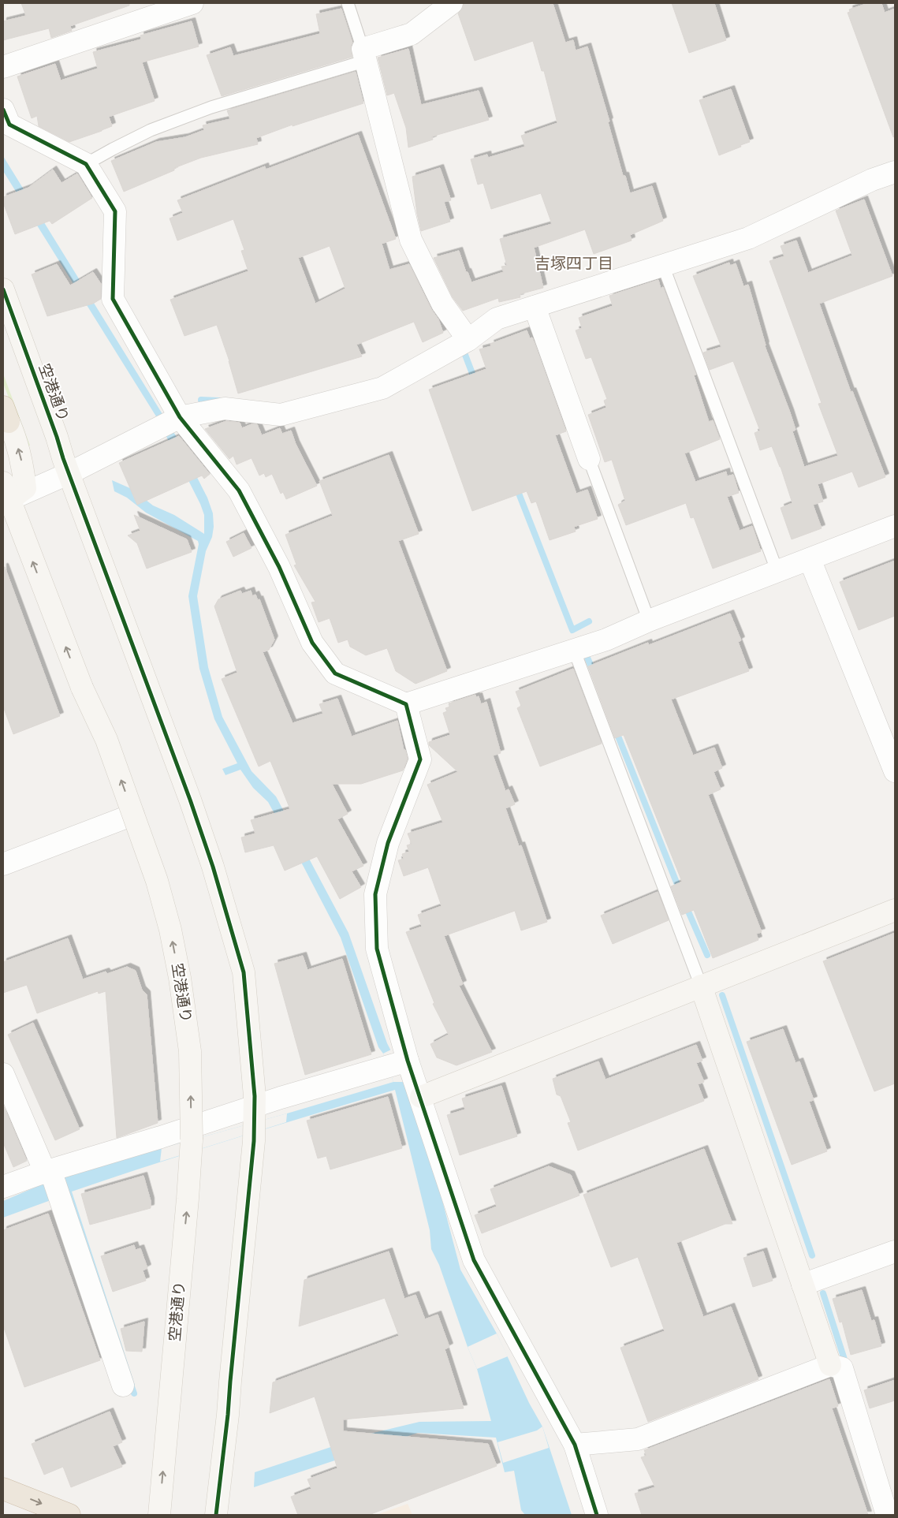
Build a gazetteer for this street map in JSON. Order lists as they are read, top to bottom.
{
  "streets": {
    "street": ["空港通り"]
  },
  "districts": ["吉塚四丁目"]
}
